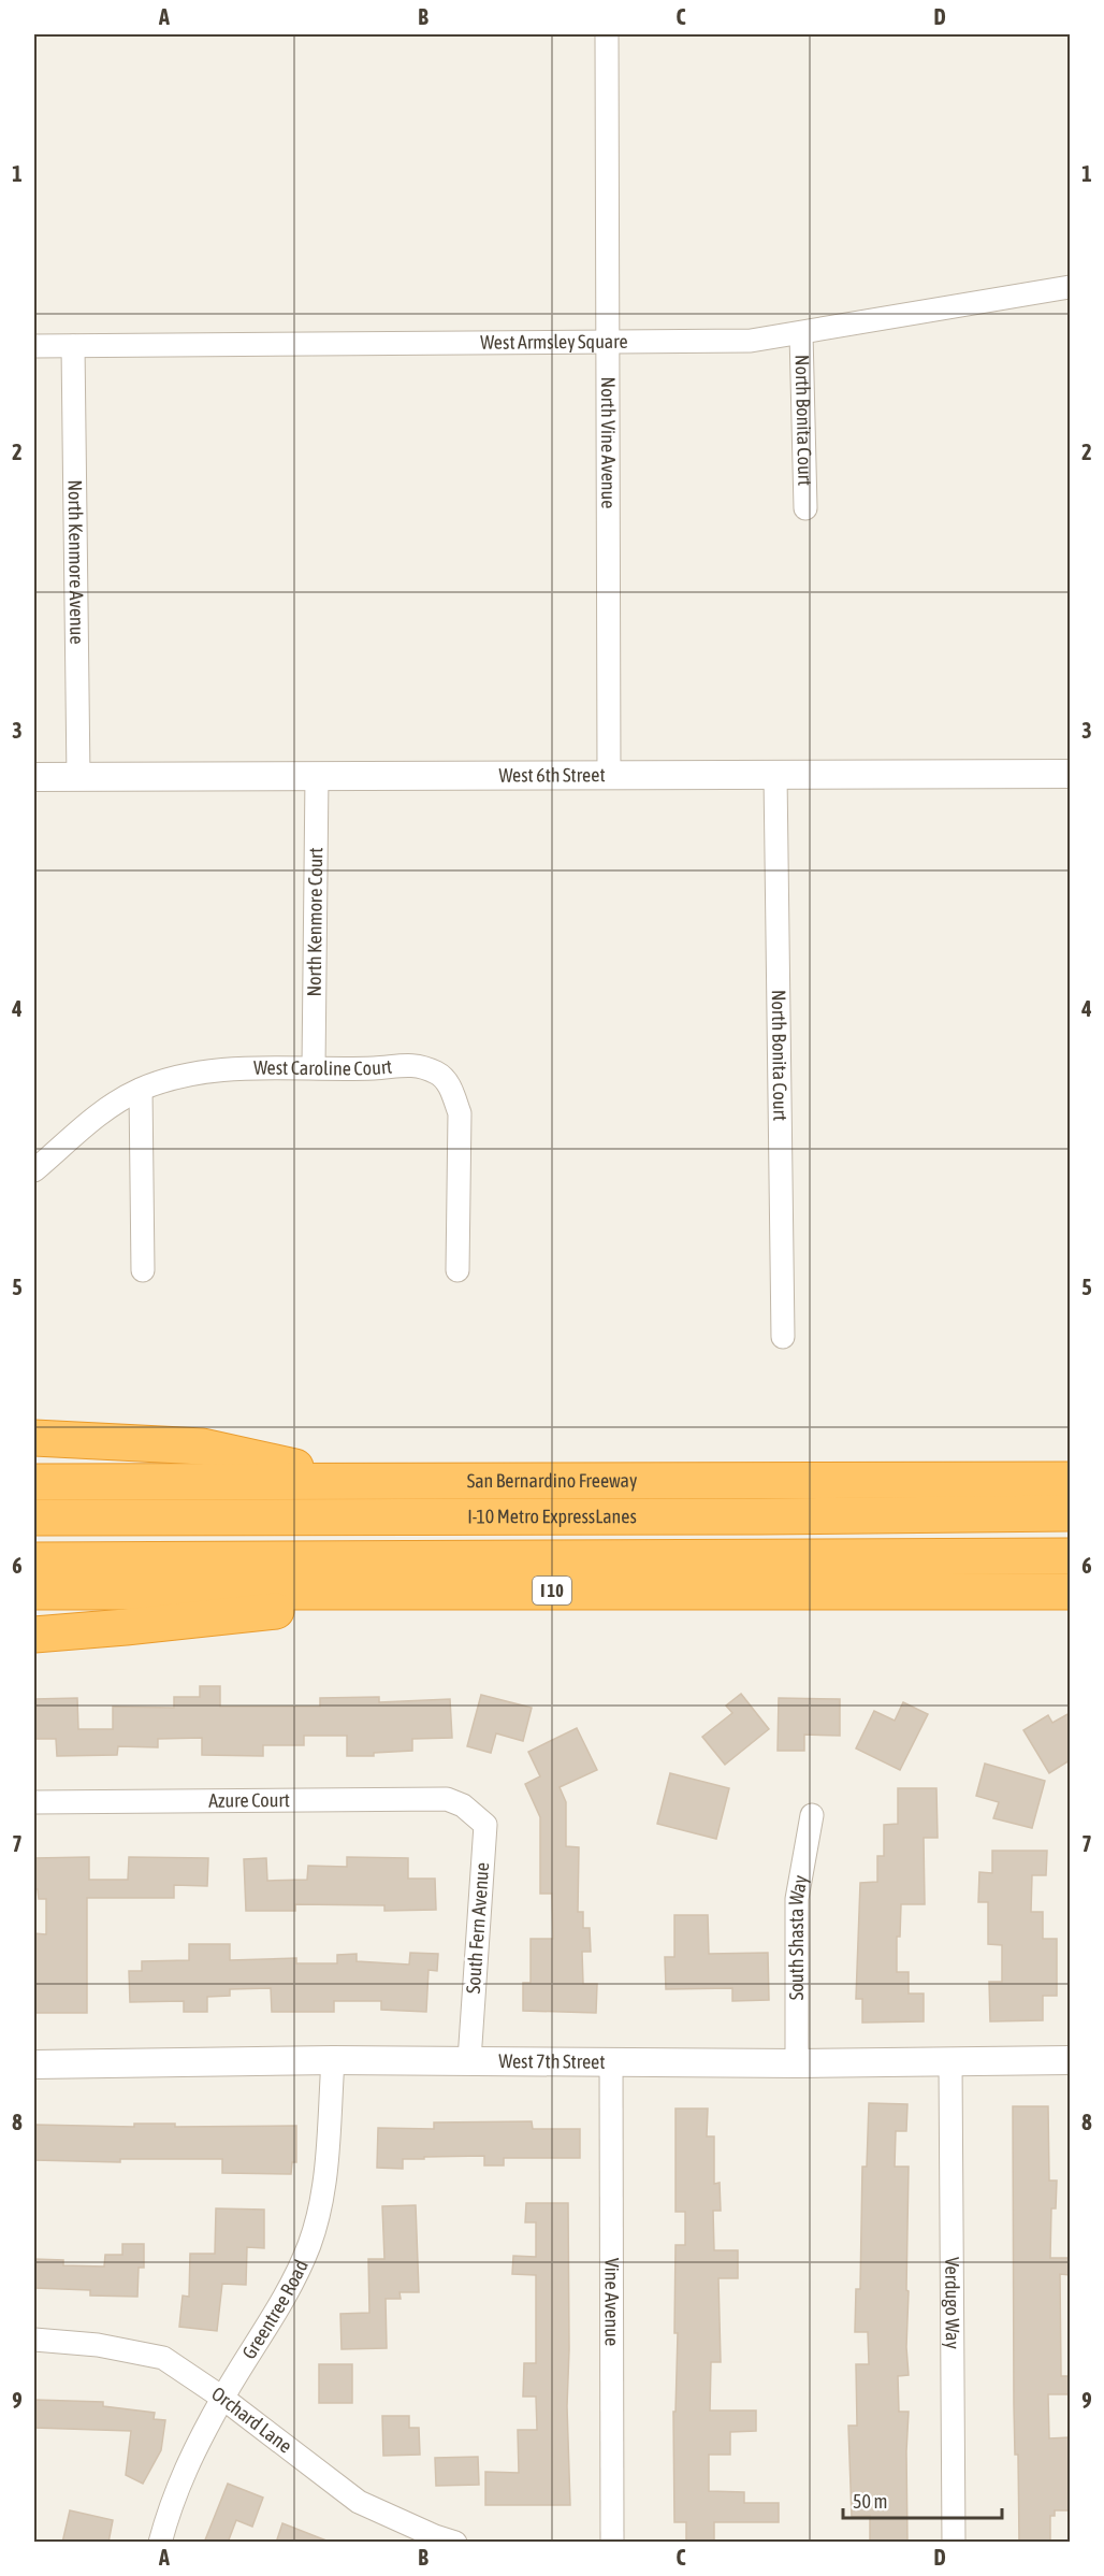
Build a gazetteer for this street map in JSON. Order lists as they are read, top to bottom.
{
  "streets": {
    "highway": ["San Bernardino Freeway", "I-10 Metro ExpressLanes", "I 10"],
    "street": [
      "West Armsley Square",
      "North Bonita Court",
      "North Vine Avenue",
      "North Kenmore Avenue",
      "West 6th Street",
      "North Kenmore Court",
      "West Caroline Court",
      "Azure Court",
      "South Fern Avenue",
      "South Shasta Way",
      "West 7th Street",
      "Vine Avenue",
      "Verdugo Way",
      "Greentree Road",
      "Orchard Lane"
    ]
  },
  "crossings": [
    ["West Armsley Square", "North Bonita Court"],
    ["West Armsley Square", "North Vine Avenue"],
    ["West Armsley Square", "North Kenmore Avenue"],
    ["North Bonita Court", "West 6th Street"],
    ["North Vine Avenue", "West 6th Street"],
    ["North Kenmore Avenue", "West 6th Street"],
    ["West 6th Street", "North Kenmore Court"],
    ["North Kenmore Court", "West Caroline Court"],
    ["Azure Court", "South Fern Avenue"],
    ["South Fern Avenue", "West 7th Street"],
    ["South Shasta Way", "West 7th Street"],
    ["West 7th Street", "Vine Avenue"],
    ["West 7th Street", "Verdugo Way"],
    ["West 7th Street", "Greentree Road"],
    ["Greentree Road", "Orchard Lane"]
  ],
  "scale_bar": "50 m",
  "grid": {
    "columns": [
      "A",
      "B",
      "C",
      "D"
    ],
    "rows": [
      "1",
      "2",
      "3",
      "4",
      "5",
      "6",
      "7",
      "8",
      "9"
    ]
  }
}
